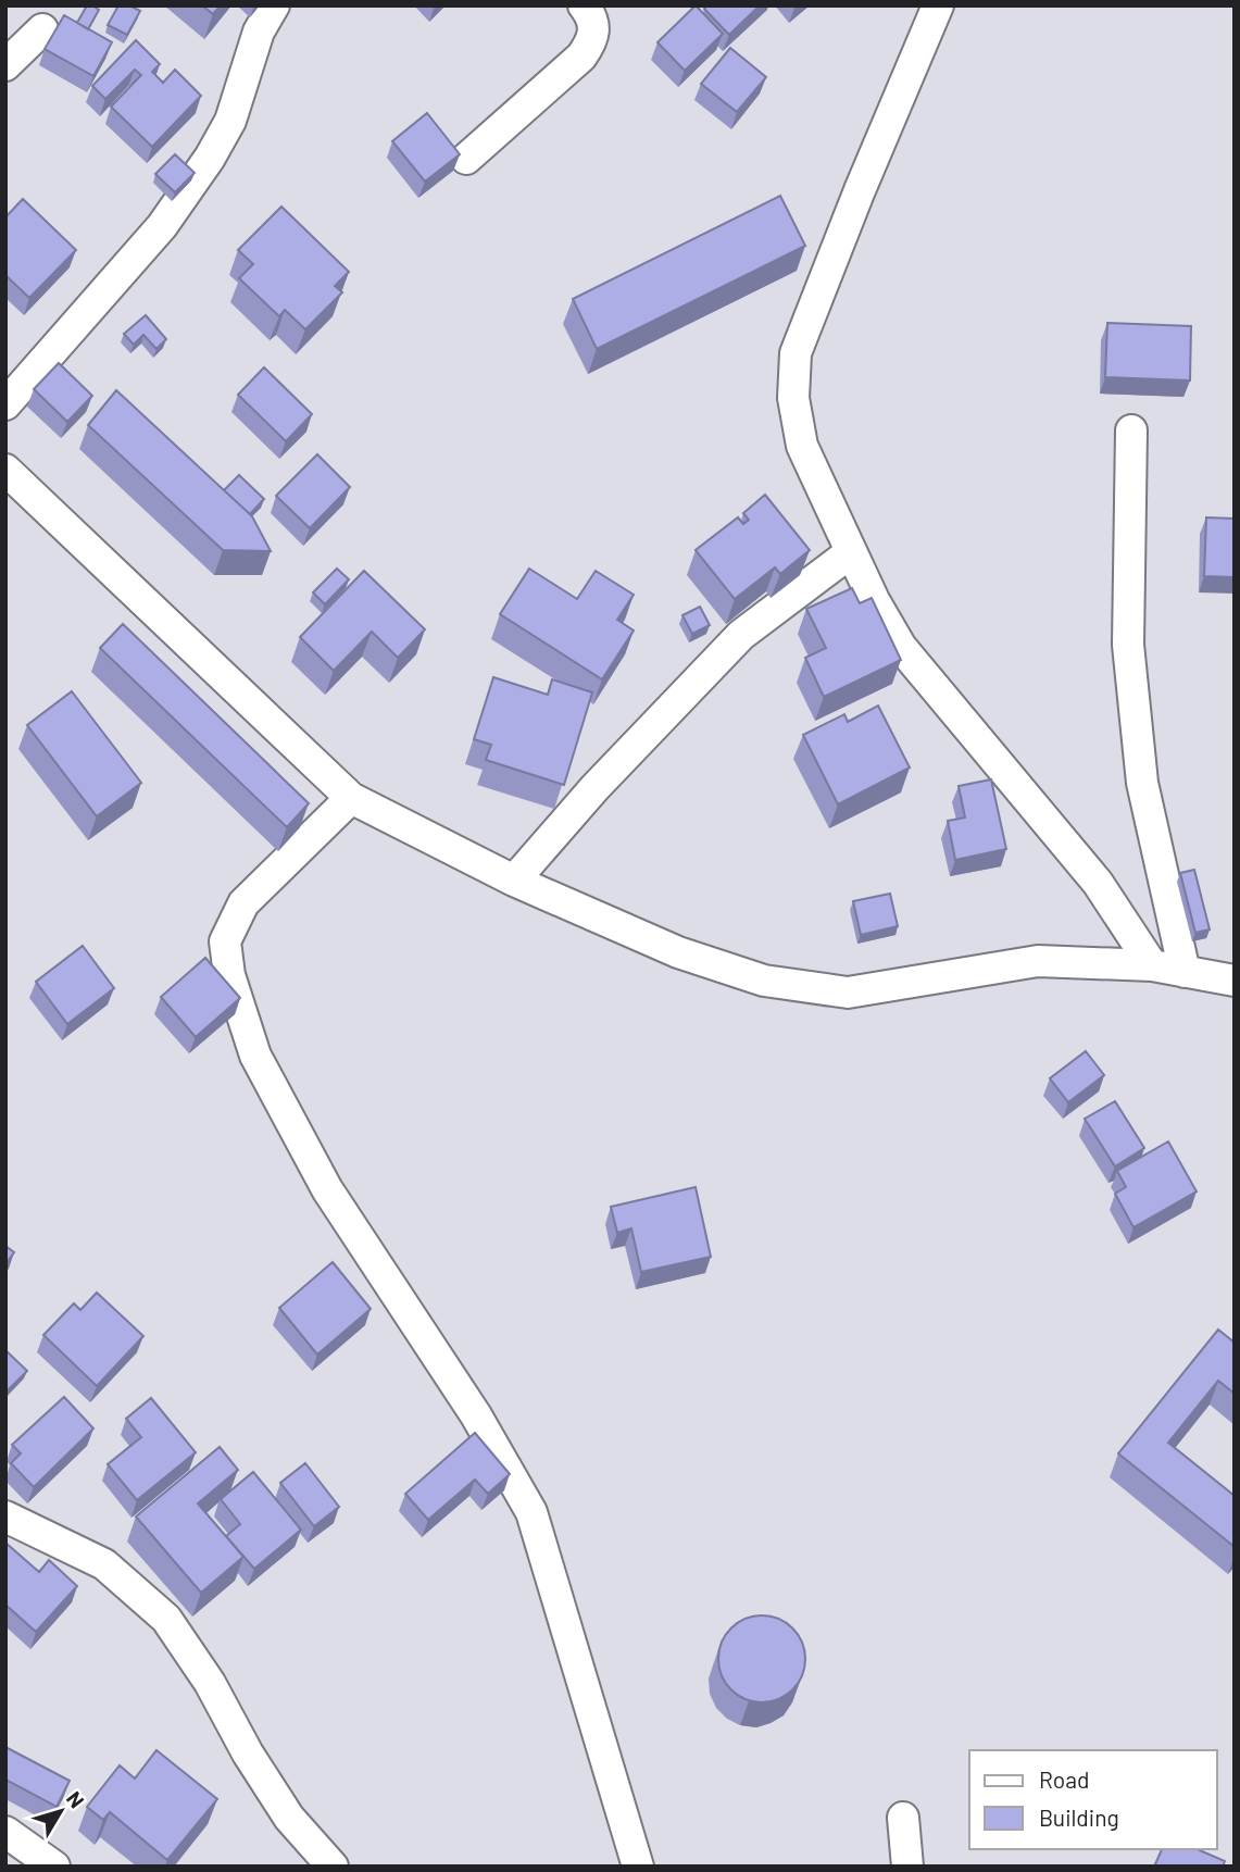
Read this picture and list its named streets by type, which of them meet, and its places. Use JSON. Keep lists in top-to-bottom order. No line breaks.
{"legend":["Road","Building"],"north":"top right"}
